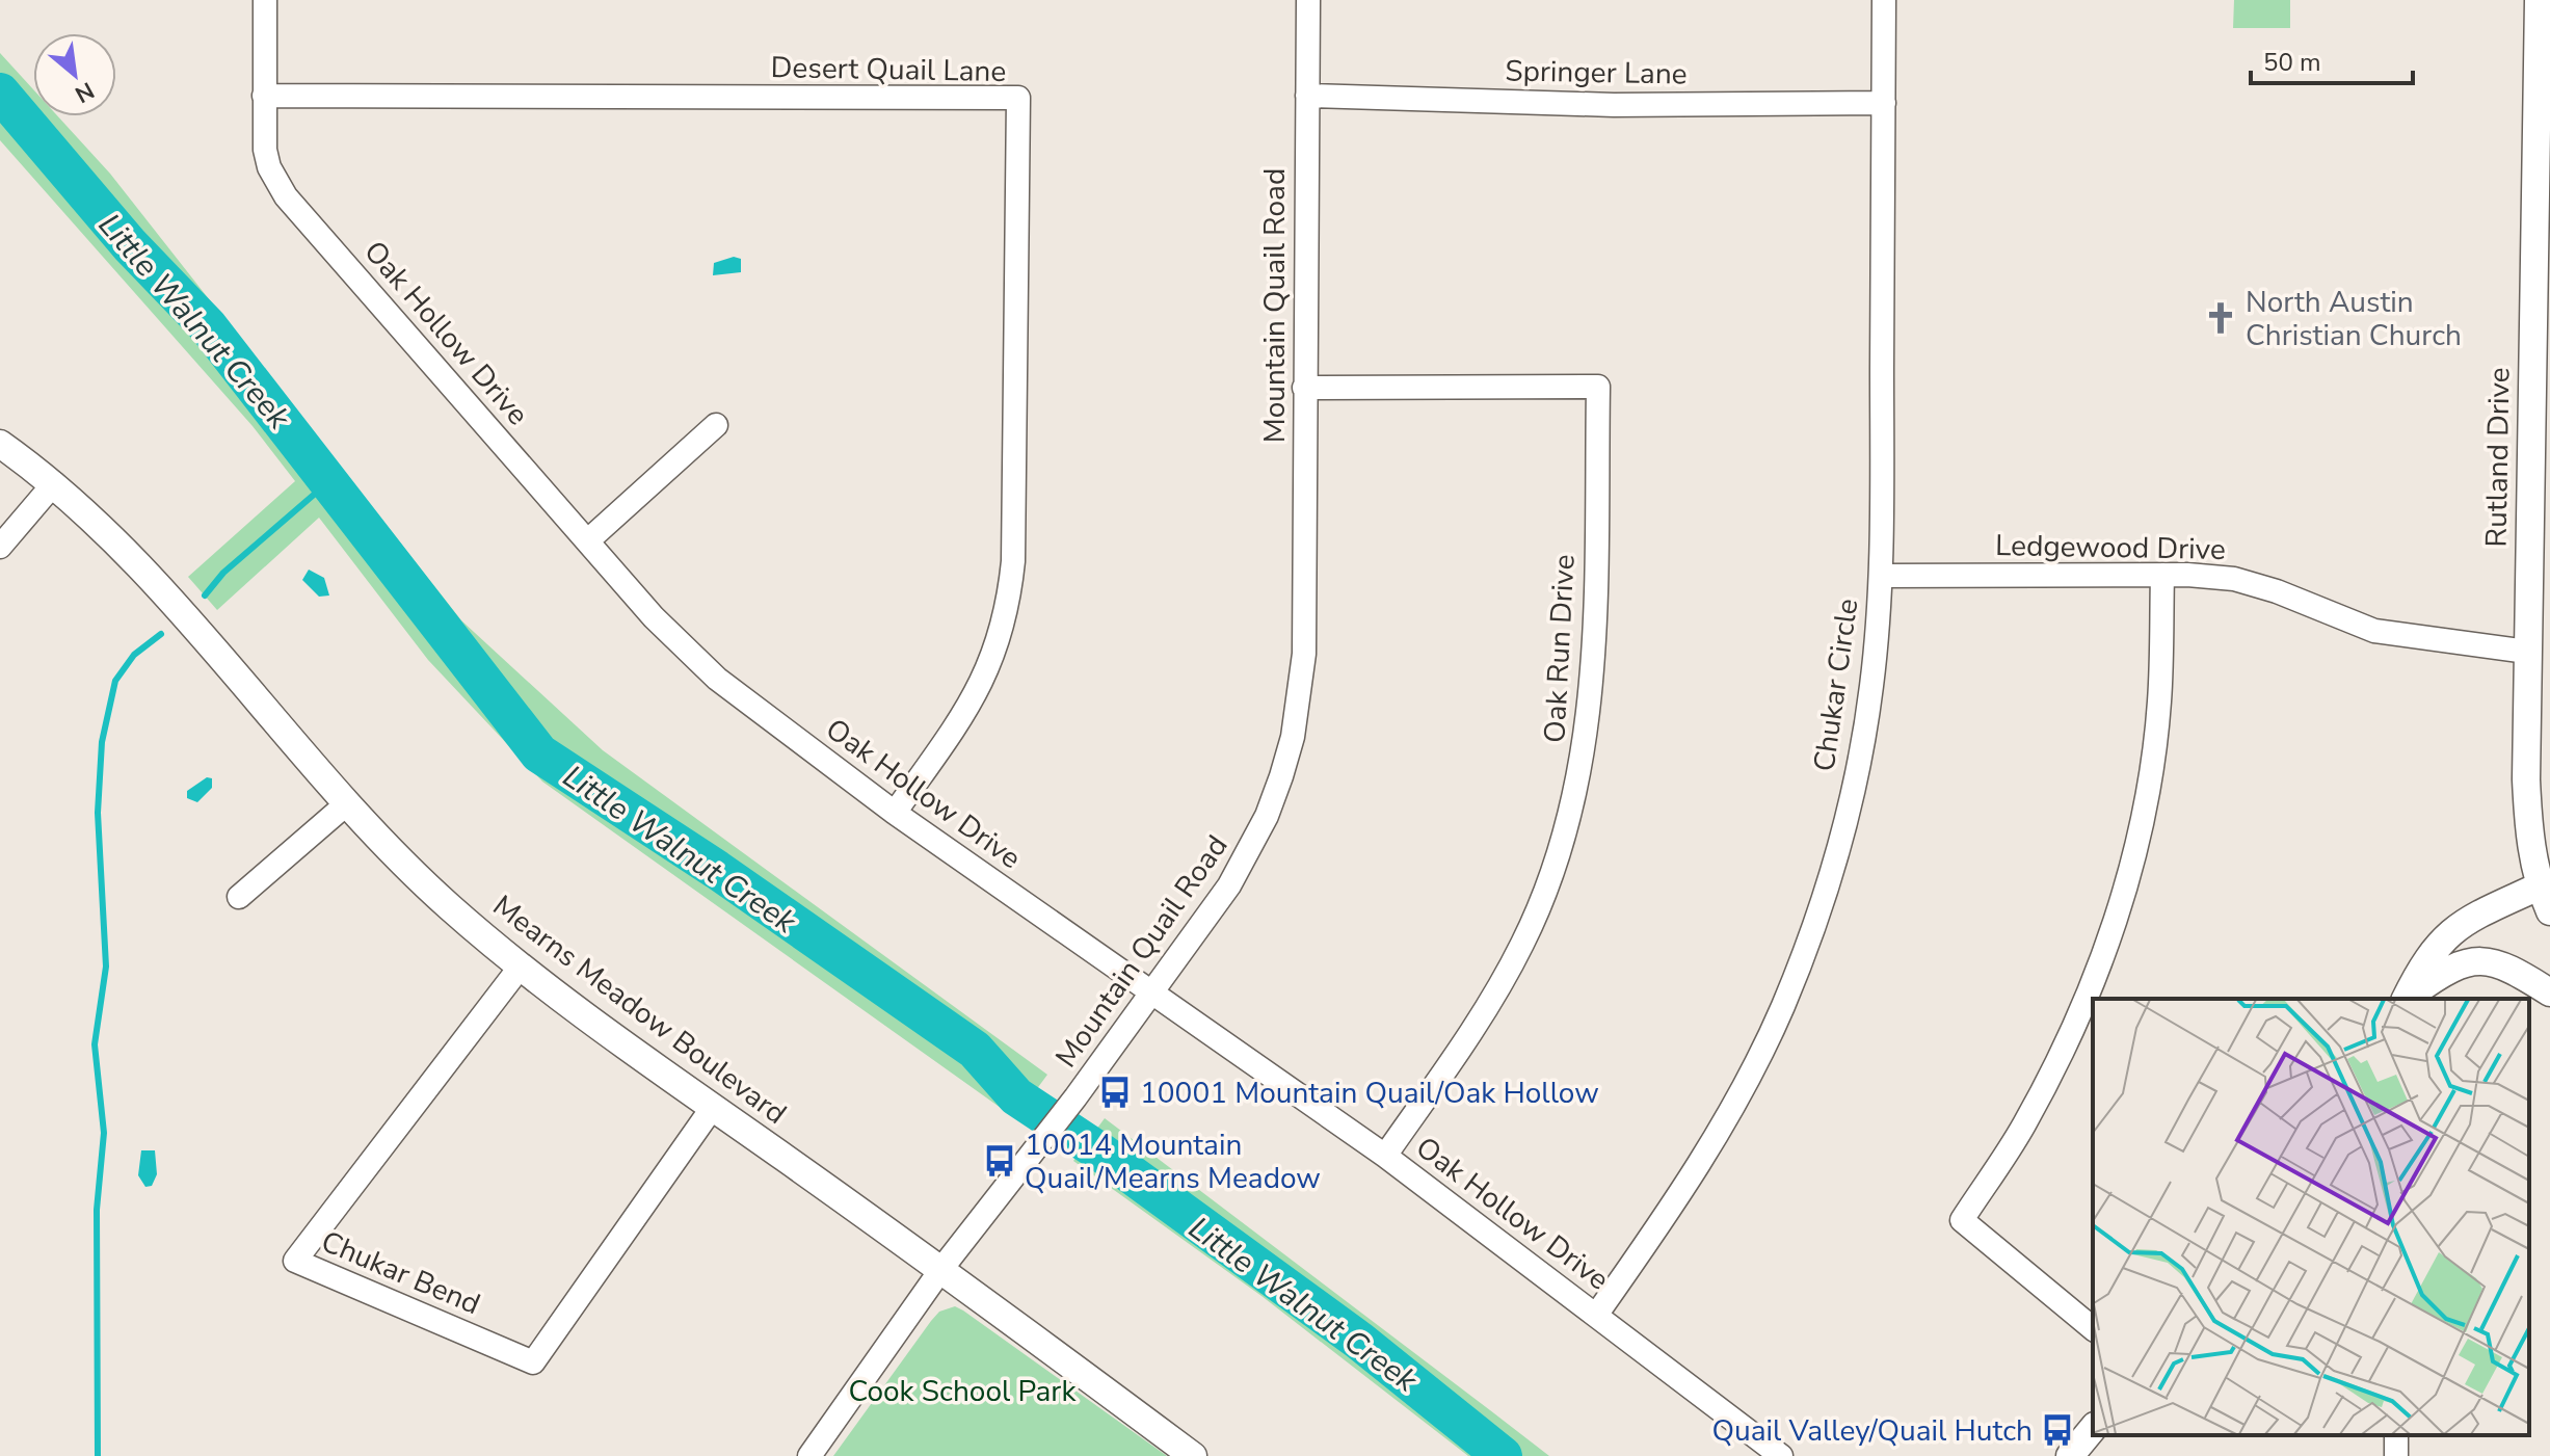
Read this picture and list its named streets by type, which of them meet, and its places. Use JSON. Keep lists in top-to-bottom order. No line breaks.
{"streets":{"street":["Desert Quail Lane","Springer Lane","Mountain Quail Road","Oak Hollow Drive","Rutland Drive","Ledgewood Drive","Oak Run Drive","Chukar Circle","Mearns Meadow Boulevard","Chukar Bend"]},"crossings":[["Desert Quail Lane","Oak Hollow Drive"],["Springer Lane","Mountain Quail Road"],["Springer Lane","Chukar Circle"],["Mountain Quail Road","Oak Hollow Drive"],["Mountain Quail Road","Oak Run Drive"],["Mountain Quail Road","Mearns Meadow Boulevard"],["Oak Hollow Drive","Oak Run Drive"],["Oak Hollow Drive","Chukar Circle"],["Rutland Drive","Ledgewood Drive"],["Ledgewood Drive","Chukar Circle"],["Mearns Meadow Boulevard","Chukar Bend"]],"water":["Little Walnut Creek"],"parks":["Cook School Park"],"places":{"church":["North Austin Christian Church"],"bus stop":["10001 Mountain Quail/Oak Hollow","10014 Mountain Quail/Mearns Meadow","Quail Valley/Quail Hutch"]},"scale_bar":"50 m","north":"bottom right"}
